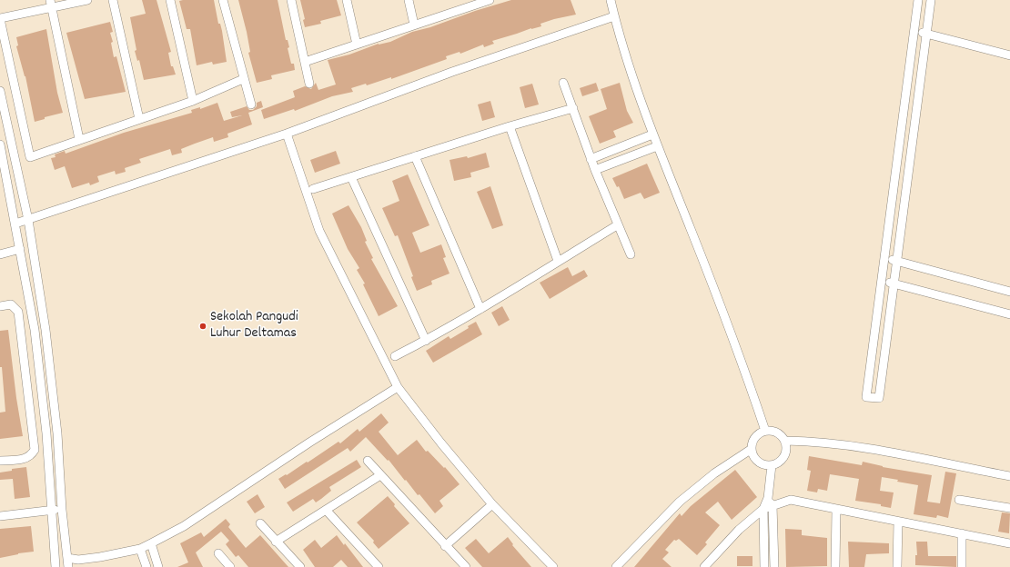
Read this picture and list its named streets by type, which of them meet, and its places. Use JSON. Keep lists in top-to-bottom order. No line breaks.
{"places":["Sekolah Pangudi Luhur Deltamas"]}
